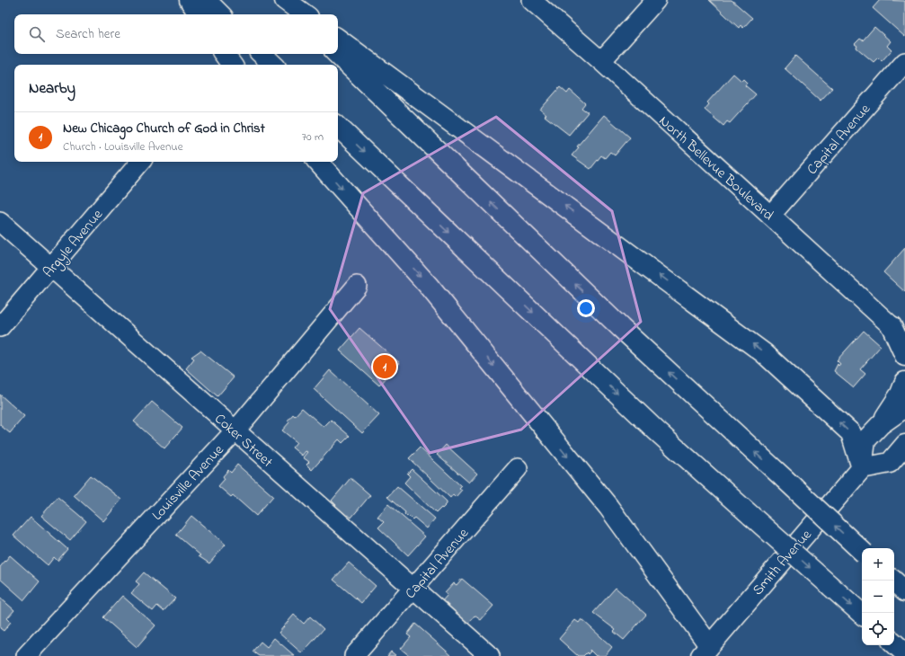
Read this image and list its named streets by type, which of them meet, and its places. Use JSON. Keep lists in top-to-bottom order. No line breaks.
{"streets":{"main road":["Smith Avenue"],"street":["Capital Avenue","North Bellevue Boulevard","Argyle Avenue","Coker Street","Louisville Avenue"]},"crossings":[["Capital Avenue","North Bellevue Boulevard"],["Capital Avenue","Coker Street"],["Argyle Avenue","Coker Street"],["Coker Street","Louisville Avenue"]],"page":{"search":"Search here","heading":"Nearby","list":[{"mark":"1","name":"New Chicago Church of God in Christ","note":"Church · Louisville Avenue","value":"70 m"}],"pins":"1","map_buttons":["+","−"]}}
